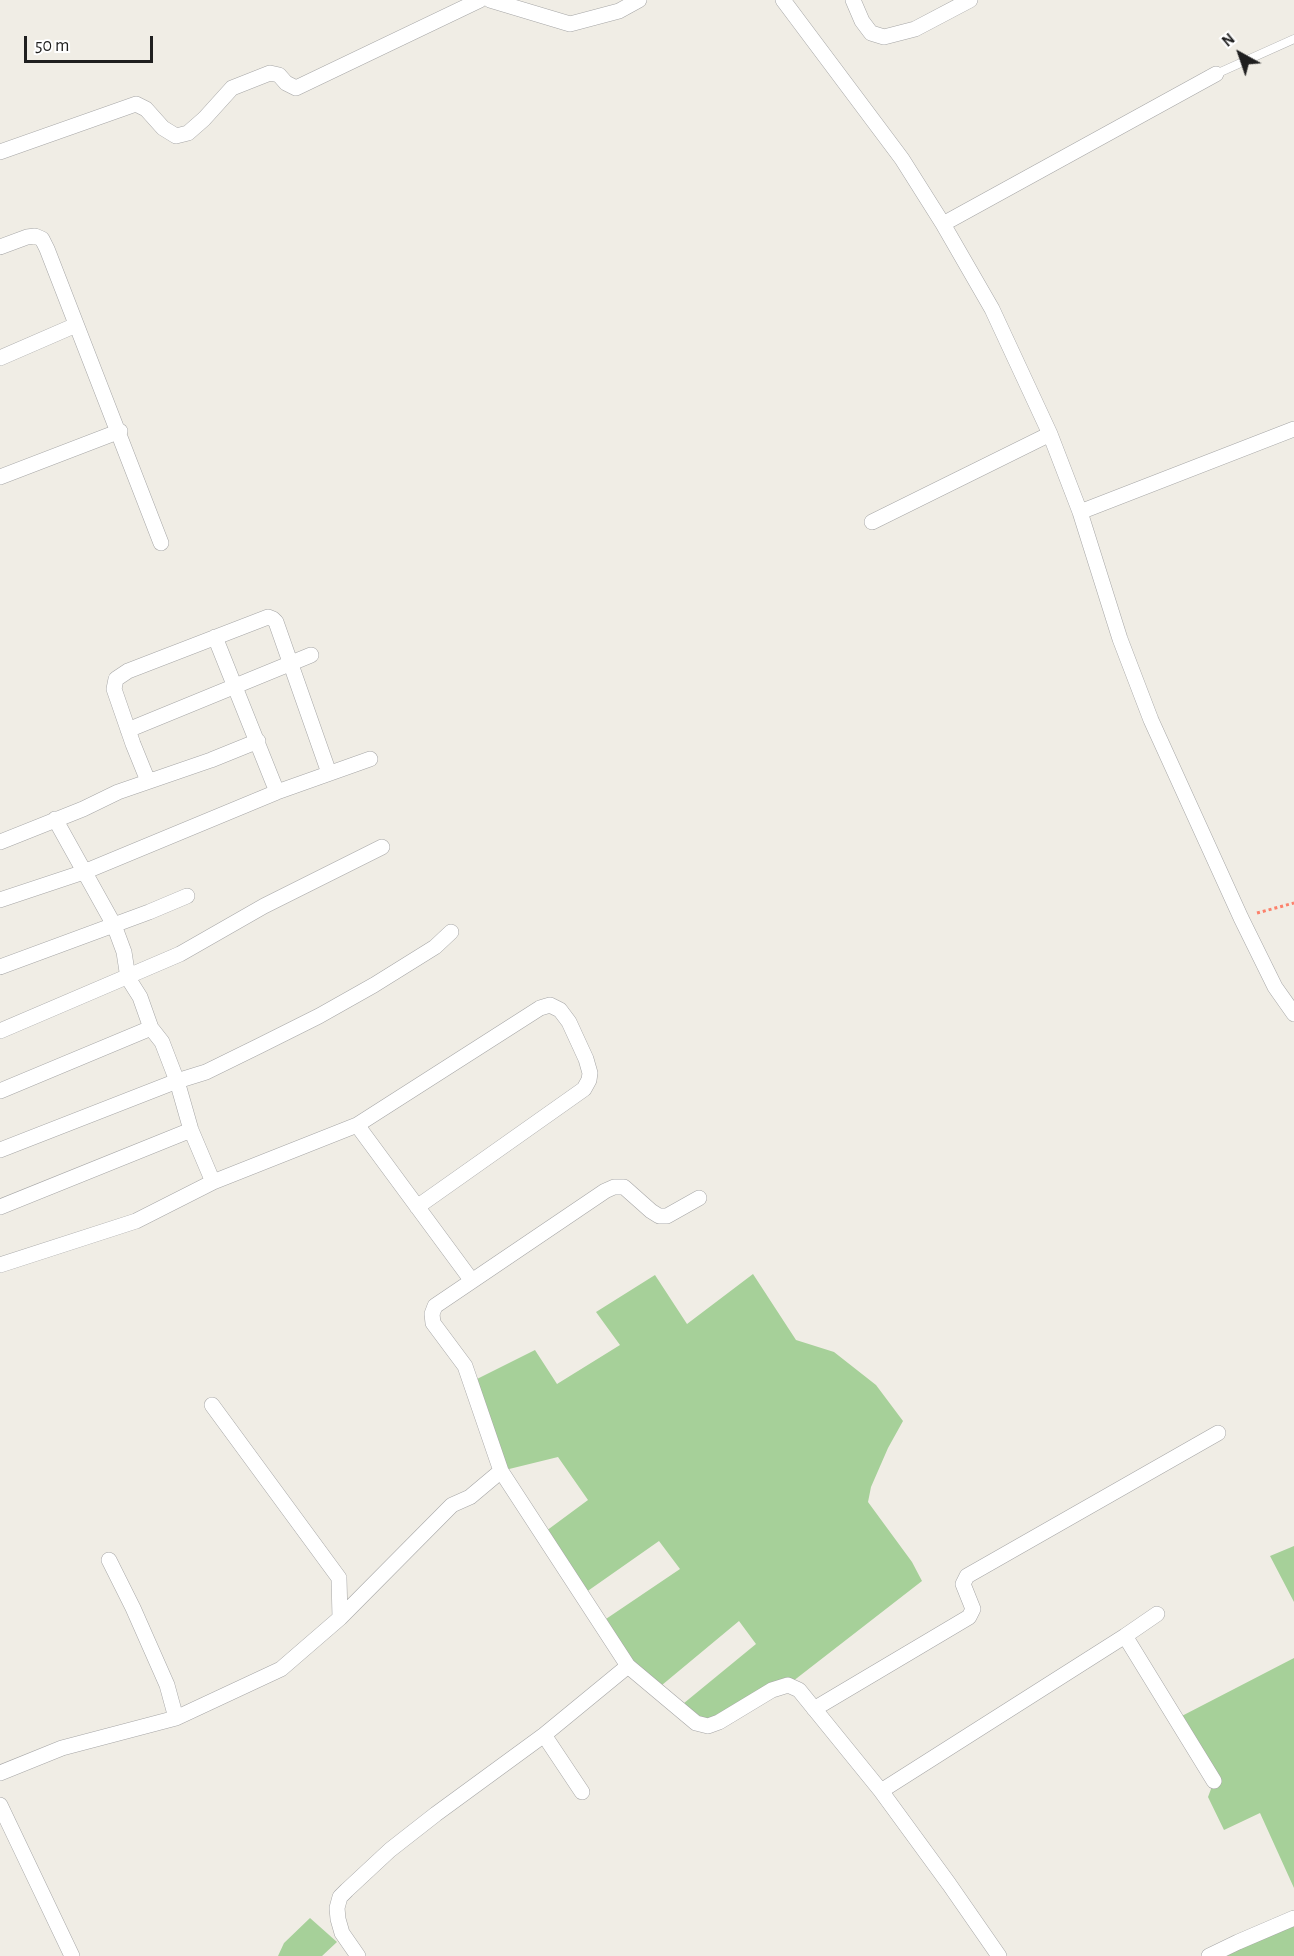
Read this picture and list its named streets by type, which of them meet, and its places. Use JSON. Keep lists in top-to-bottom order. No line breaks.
{"scale_bar":"50 m","north":"top left"}
